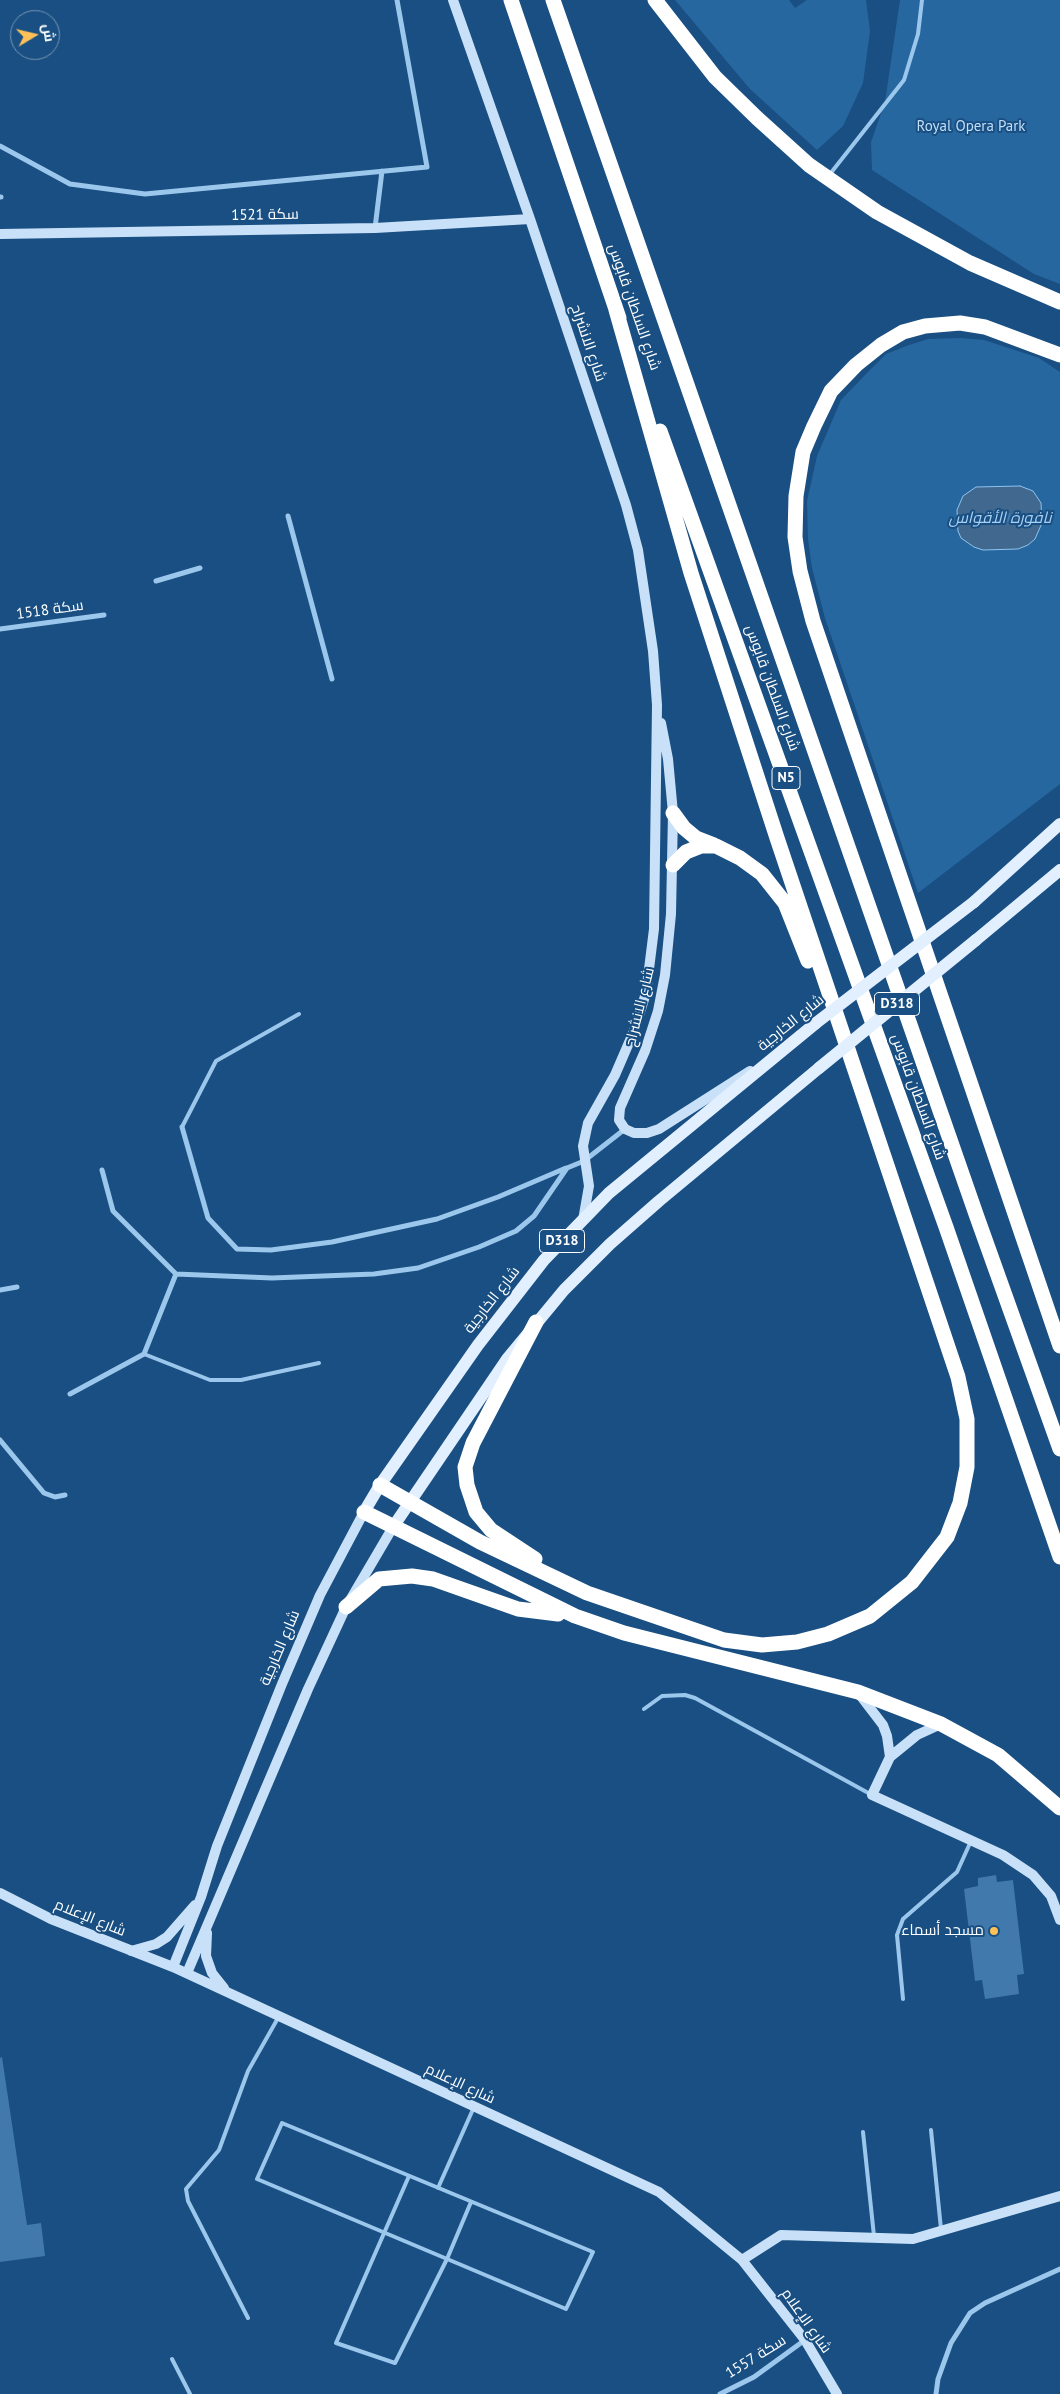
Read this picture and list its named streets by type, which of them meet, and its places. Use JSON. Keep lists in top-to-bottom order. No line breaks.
{"streets":{"highway":["شارع السلطان قابوس","N5"],"main road":["D318","شارع الخارجية"],"street":["سكة 1521","شارع الانشراح","سكة 1518","شارع الإعلام","سكة 1557"]},"crossings":[["سكة 1521","شارع الانشراح"],["شارع الانشراح","شارع الخارجية"],["D318","شارع الإعلام"],["شارع الخارجية","شارع الإعلام"],["شارع الإعلام","سكة 1557"]],"water":["نافورة الأقواس"],"parks":["Royal Opera Park"],"places":["مسجد أسماء"],"north":"right"}
